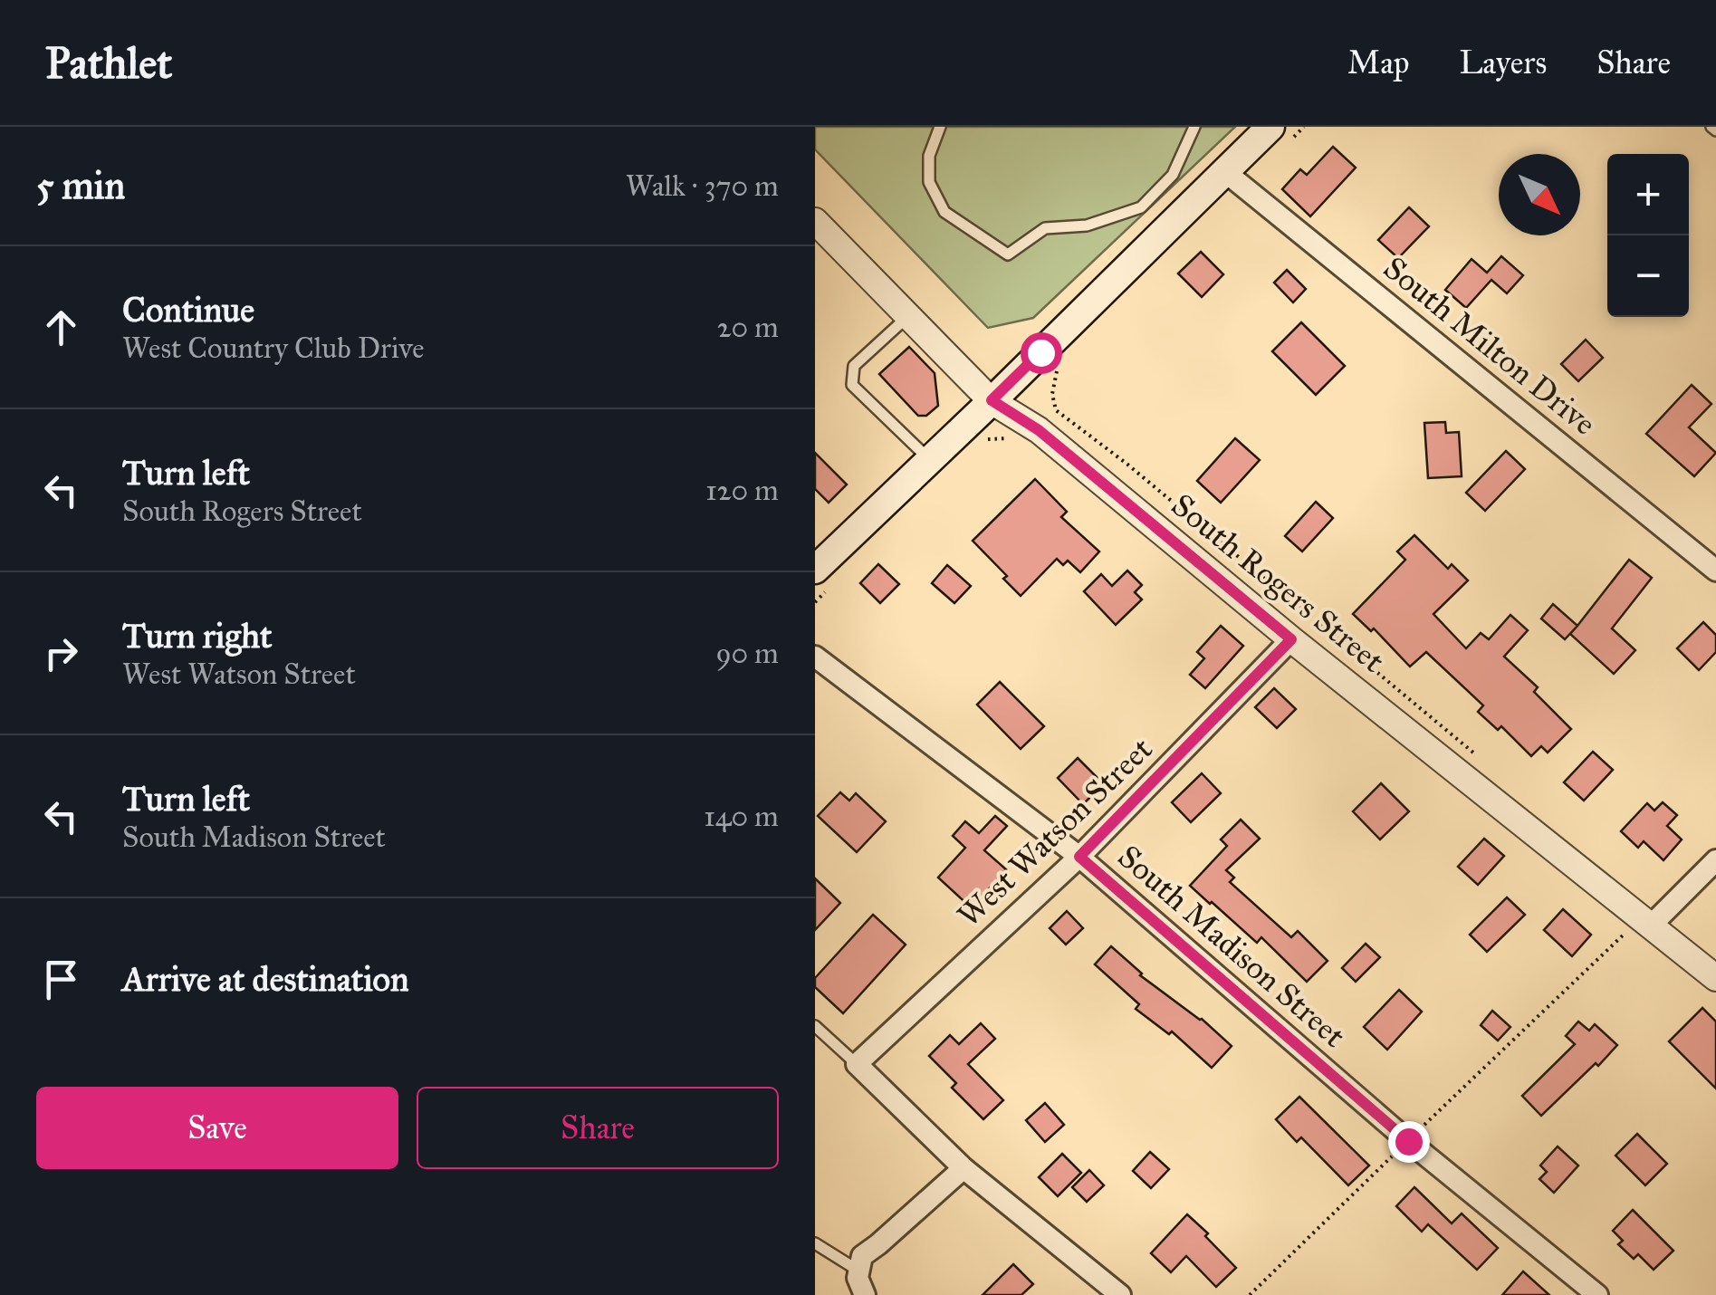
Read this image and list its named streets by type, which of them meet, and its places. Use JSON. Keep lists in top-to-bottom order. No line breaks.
{"streets":{"street":["South Milton Drive","South Rogers Street","West Watson Street","South Madison Street"]},"crossings":[["South Rogers Street","West Watson Street"],["West Watson Street","South Madison Street"]],"north":"bottom right","page":{"header":"Pathlet","nav":["Map","Layers","Share"],"heading":["5 min","Walk · 370 m"],"map_buttons":["+","−"],"list":[["Continue","West Country Club Drive","20 m"],["Turn left","South Rogers Street","120 m"],["Turn right","West Watson Street","90 m"],["Turn left","South Madison Street","140 m"],"Arrive at destination"],"buttons":["Save","Share"]}}
